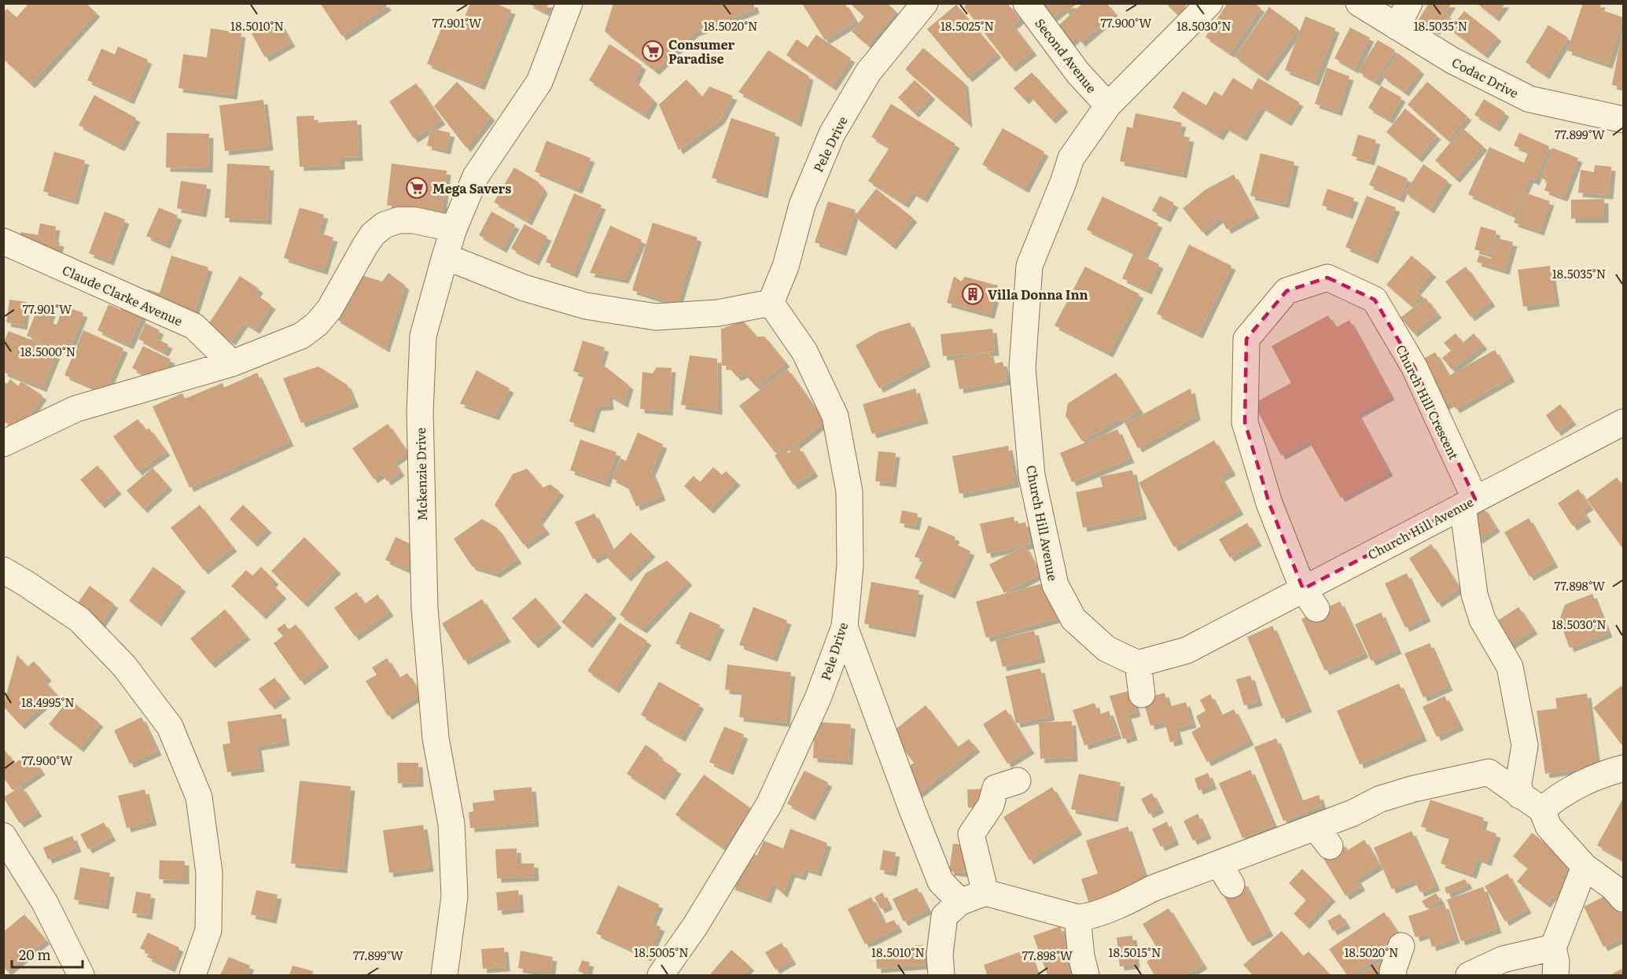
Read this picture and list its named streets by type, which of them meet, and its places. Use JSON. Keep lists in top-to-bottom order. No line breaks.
{"streets":{"street":["Second Avenue","Codac Drive","Pele Drive","Claude Clarke Avenue","Church Hill Crescent","Mckenzie Drive","Church Hill Avenue"]},"crossings":[["Second Avenue","Church Hill Avenue"],["Church Hill Crescent","Church Hill Avenue"]],"places":{"supermarket":["Consumer Paradise","Mega Savers"],"building":["Villa Donna Inn"]},"scale_bar":"20 m","coordinates":["77.901°W","77.900°W","18.5010°N","18.5020°N","18.5025°N","18.5030°N","18.5035°N","77.899°W","18.5000°N","77.898°W","18.4995°N","18.5005°N","18.5015°N"]}
